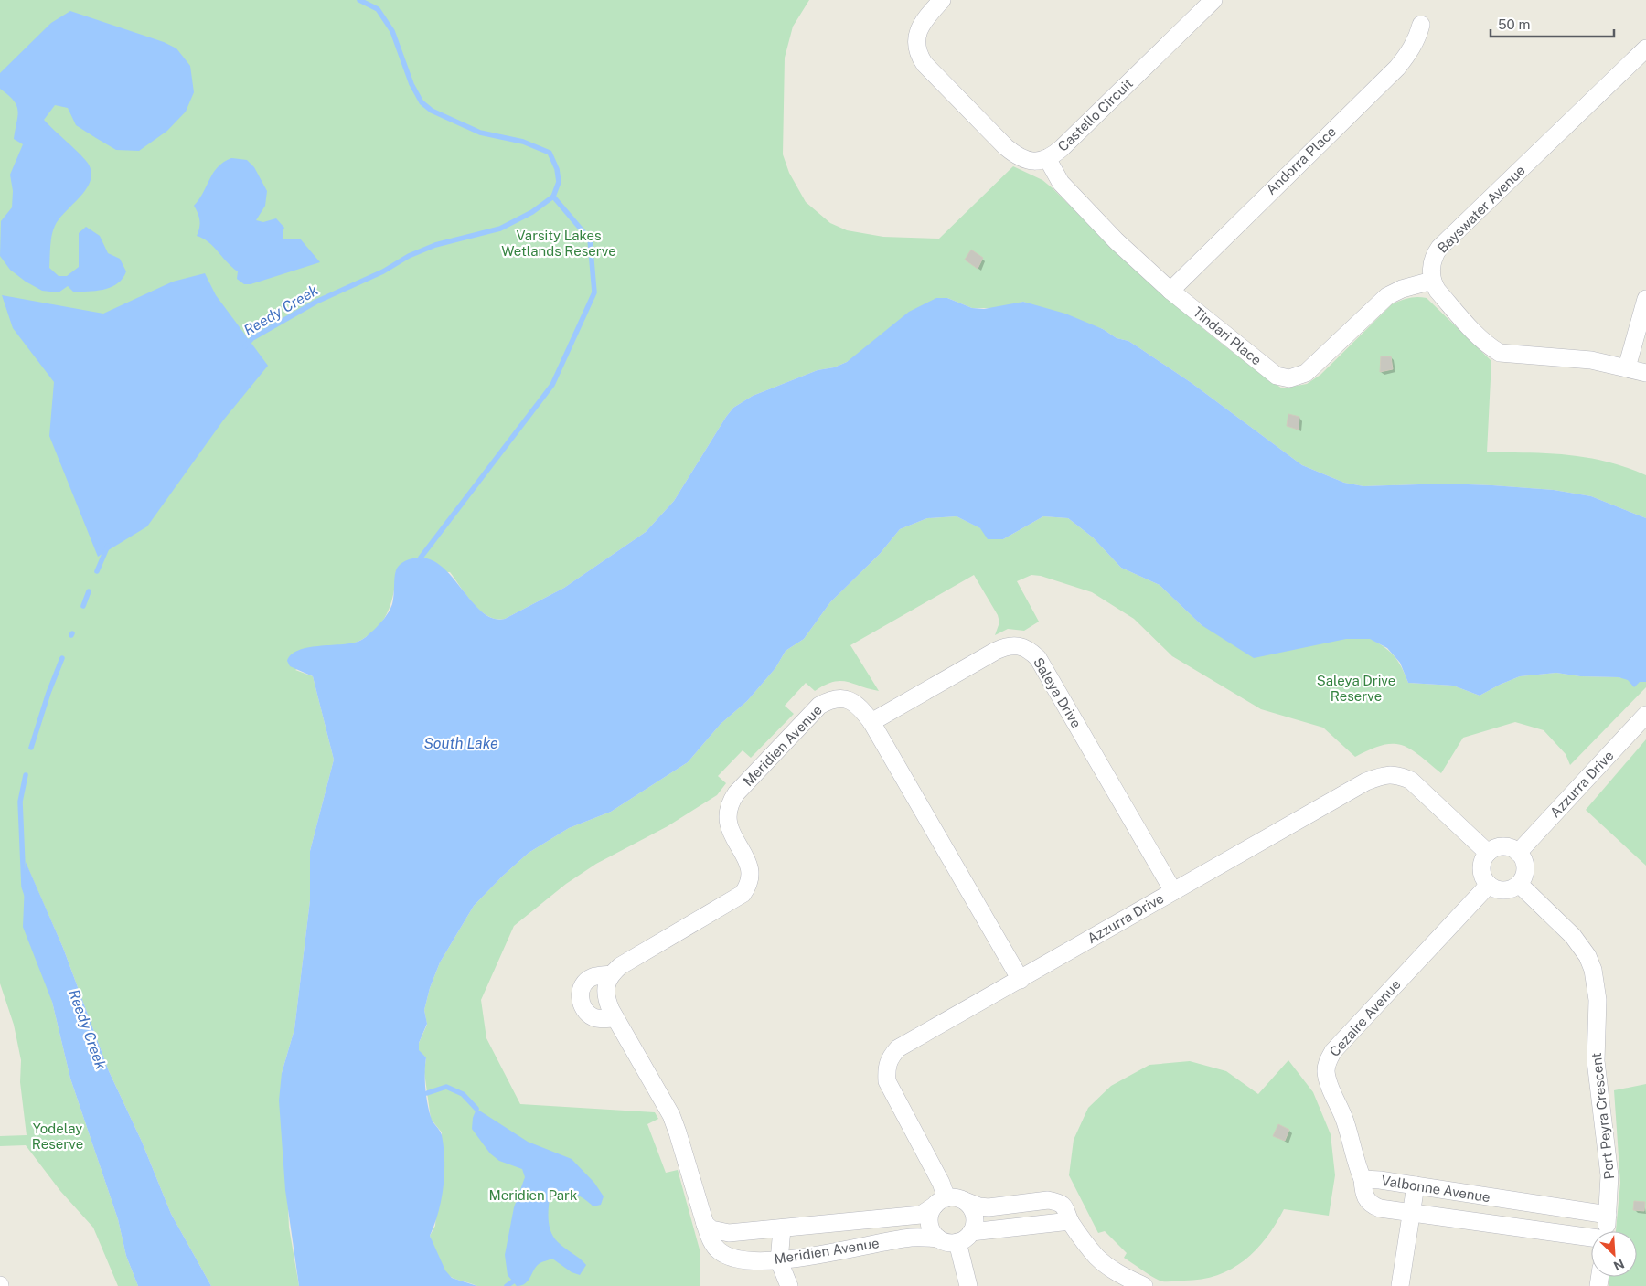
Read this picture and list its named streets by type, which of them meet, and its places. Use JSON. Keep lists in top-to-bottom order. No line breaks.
{"streets":{"street":["Castello Circuit","Andorra Place","Bayswater Avenue","Tindari Place","Saleya Drive","Meridien Avenue","Azzurra Drive","Cezaire Avenue","Port Peyra Crescent","Valbonne Avenue"]},"crossings":[["Castello Circuit","Tindari Place"],["Andorra Place","Tindari Place"],["Bayswater Avenue","Tindari Place"],["Saleya Drive","Meridien Avenue"],["Saleya Drive","Azzurra Drive"],["Meridien Avenue","Azzurra Drive"],["Azzurra Drive","Cezaire Avenue"],["Azzurra Drive","Port Peyra Crescent"],["Cezaire Avenue","Port Peyra Crescent"],["Cezaire Avenue","Valbonne Avenue"],["Port Peyra Crescent","Valbonne Avenue"]],"water":["Reedy Creek","South Lake"],"parks":["Varsity Lakes Wetlands Reserve","Saleya Drive Reserve","Yodelay Reserve","Meridien Park"],"scale_bar":"50 m","north":"bottom right"}
